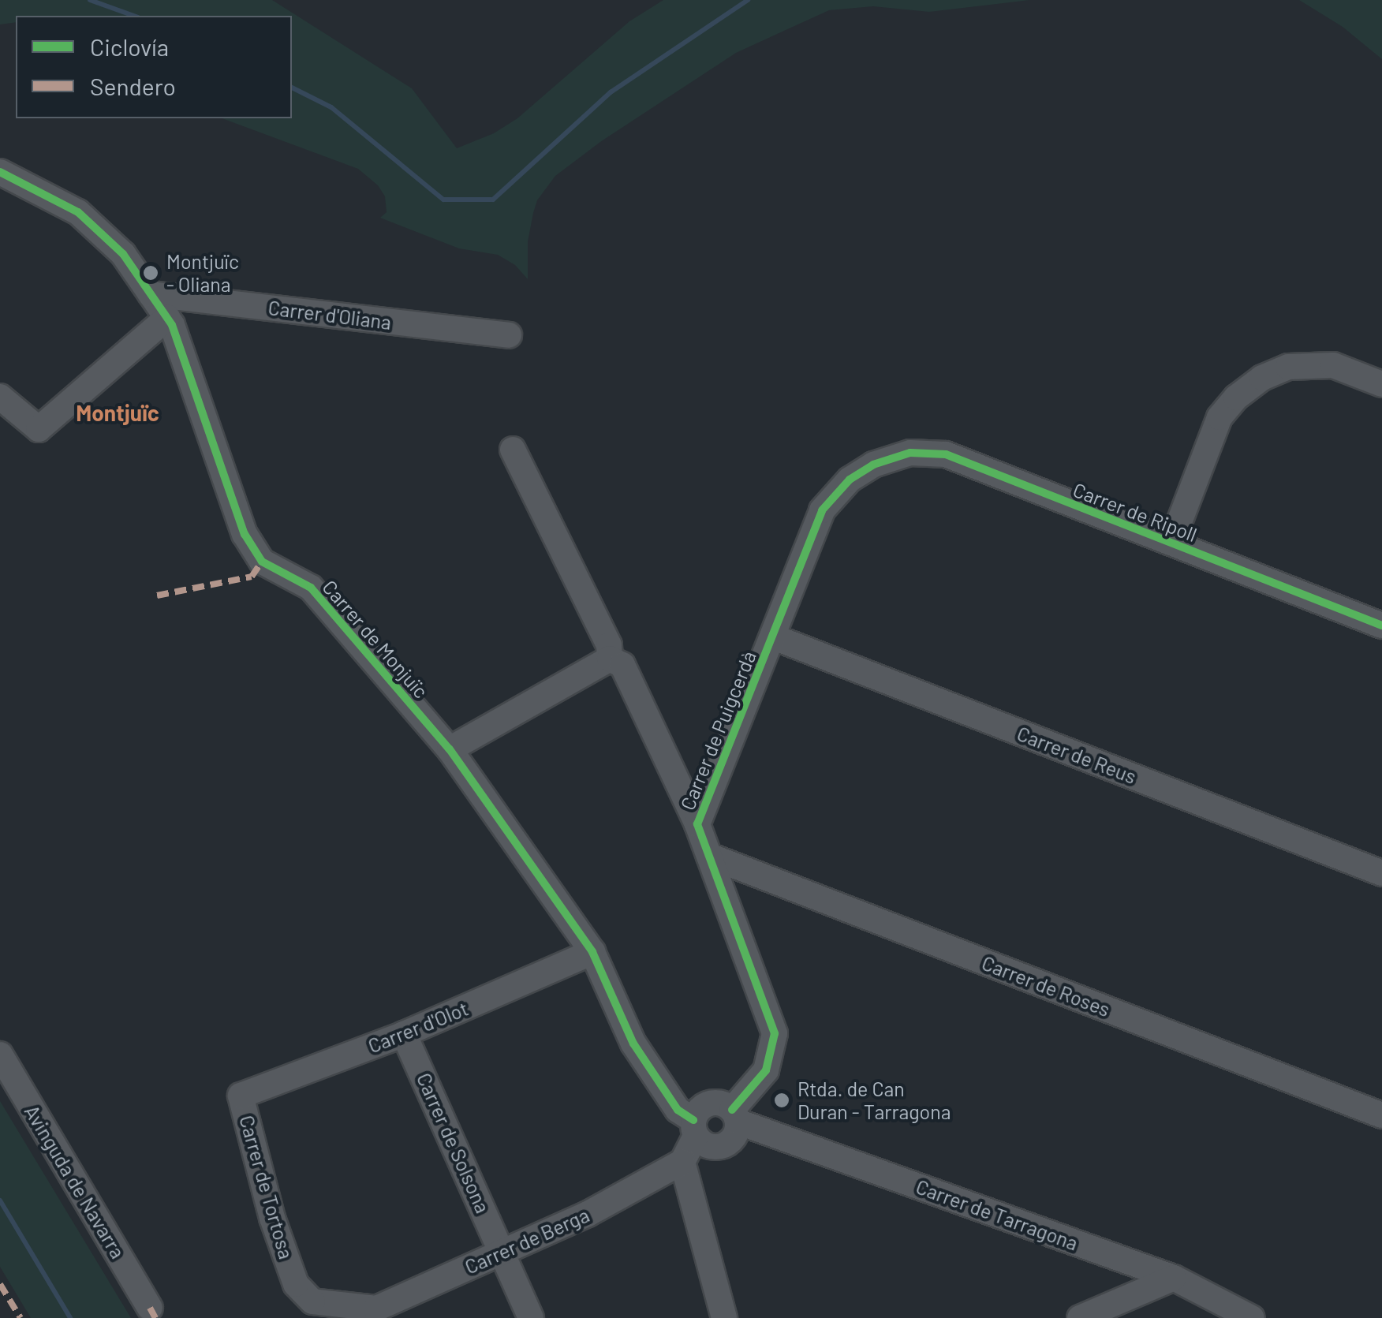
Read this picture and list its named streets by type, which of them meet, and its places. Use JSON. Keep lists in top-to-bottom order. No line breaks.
{"streets":{"street":["Carrer d'Oliana","Carrer de Ripoll","Carrer de Monjuïc","Carrer de Puigcerdà","Carrer de Reus","Carrer de Roses","Carrer d'Olot","Carrer de Solsona","Avinguda de Navarra","Carrer de Tortosa","Carrer de Tarragona","Carrer de Berga"]},"crossings":[["Carrer d'Oliana","Carrer de Monjuïc"],["Carrer de Ripoll","Carrer de Puigcerdà"],["Carrer de Monjuïc","Carrer de Puigcerdà"],["Carrer de Monjuïc","Carrer d'Olot"],["Carrer de Monjuïc","Carrer de Tarragona"],["Carrer de Puigcerdà","Carrer de Reus"],["Carrer de Puigcerdà","Carrer de Roses"],["Carrer de Puigcerdà","Carrer de Tarragona"],["Carrer d'Olot","Carrer de Solsona"],["Carrer d'Olot","Carrer de Tortosa"],["Carrer de Solsona","Carrer de Berga"],["Carrer de Tortosa","Carrer de Berga"]],"districts":["Montjuïc"],"places":["Montjuïc - Oliana","Rtda. de Can Duran - Tarragona"],"legend":["Ciclovía","Sendero"]}
